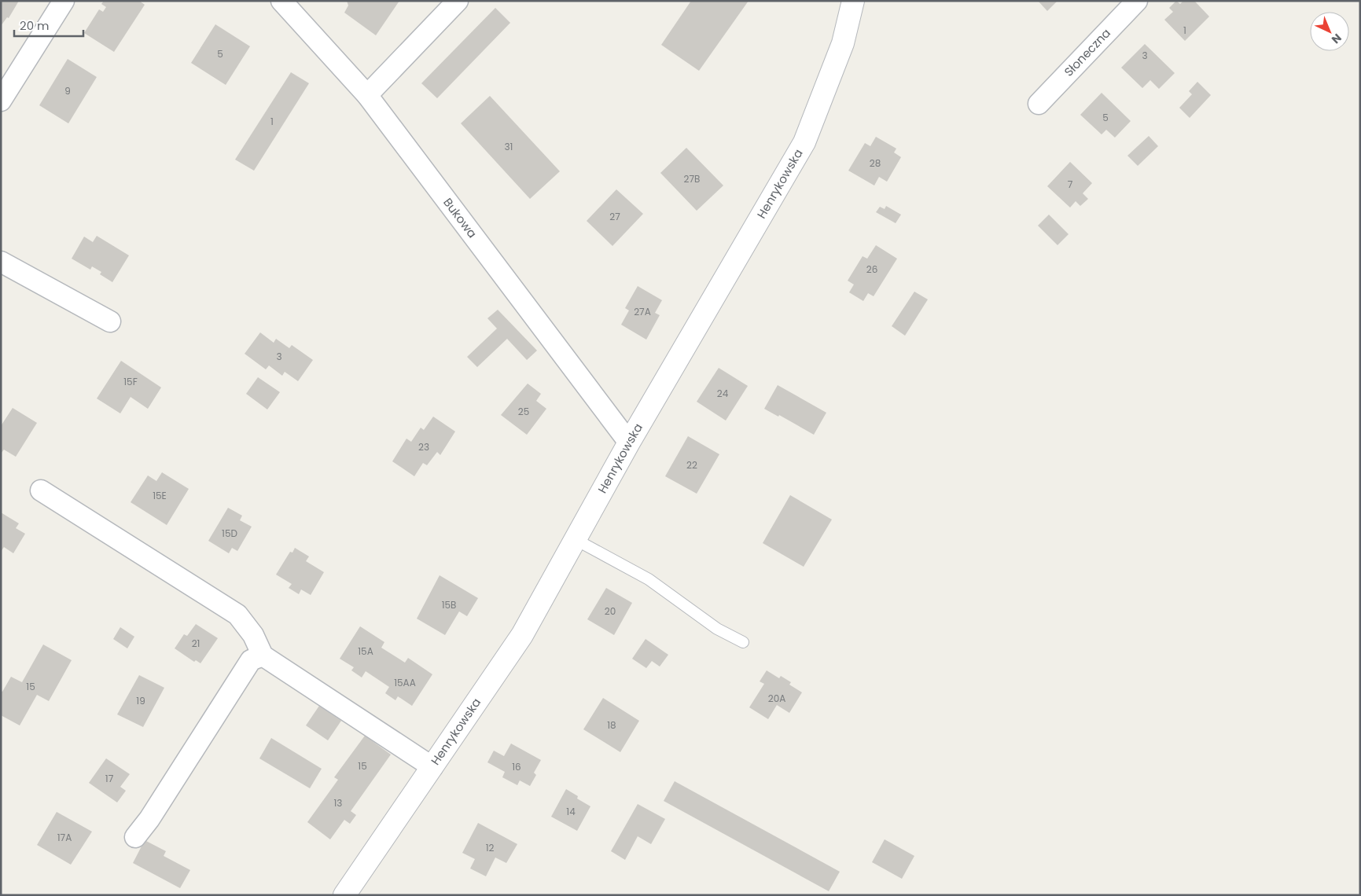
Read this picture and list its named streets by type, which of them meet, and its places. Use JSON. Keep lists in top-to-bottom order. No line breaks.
{"streets":{"street":["Słoneczna","Henrykowska","Bukowa"]},"crossings":[["Henrykowska","Bukowa"]],"house_numbers":["1","5","3","9","5","1","31","28","27B","7","27","26","27A","3","15F","24","25","23","22","15E","15D","15B","20","21","15A","15AA","15","20A","19","18","15","16","17","13","14","17A","12"],"scale_bar":"20 m","north":"bottom right"}
